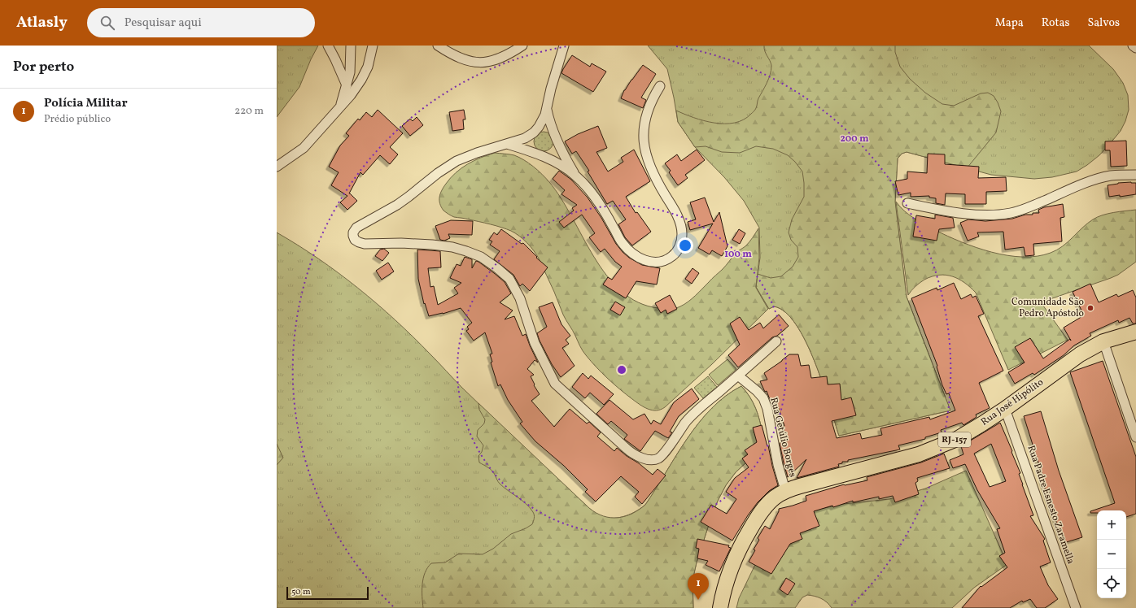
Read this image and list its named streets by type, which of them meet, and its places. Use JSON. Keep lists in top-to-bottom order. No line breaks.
{"streets":{"main road":["Rua José Hipólito","RJ-157"],"street":["Rua Getúlio Borges","Rua Padre Esnesto Zaramella"]},"crossings":[["Rua José Hipólito","Rua Getúlio Borges"],["Rua José Hipólito","Rua Padre Esnesto Zaramella"]],"places":["Comunidade São Pedro Apóstolo"],"scale_bar":"50 m","page":{"header":"Atlasly","search":"Pesquisar aqui","nav":["Mapa","Rotas","Salvos"],"heading":"Por perto","list":[{"mark":"1","name":"Polícia Militar","note":"Prédio público","value":"220 m"}],"map_buttons":["+","−"],"pins":"1","scale":"50 m"},"rings":["200 m","100 m"]}
